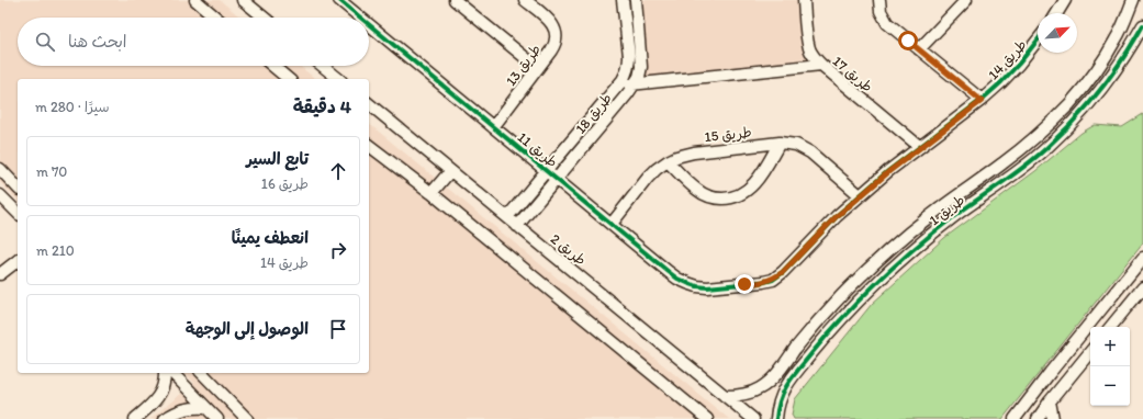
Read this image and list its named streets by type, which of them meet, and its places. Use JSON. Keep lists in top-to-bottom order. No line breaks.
{"streets":{"street":["طريق 14","طريق 13","طريق 17","طريق 18","طريق 15","طريق 11","طريق 1","طريق 2"]},"crossings":[["طريق 14","طريق 17"],["طريق 14","طريق 15"],["طريق 14","طريق 11"],["طريق 13","طريق 11"],["طريق 18","طريق 11"],["طريق 18","طريق 2"],["طريق 15","طريق 11"],["طريق 1","طريق 2"]],"north":"top right","page":{"search":"ابحث هنا","heading":["4 دقيقة","سيرًا · 280 m"],"list":[["تابع السير","طريق 16","70 m"],["انعطف يمينًا","طريق 14","210 m"],"الوصول إلى الوجهة"],"map_buttons":["+","−"]}}
